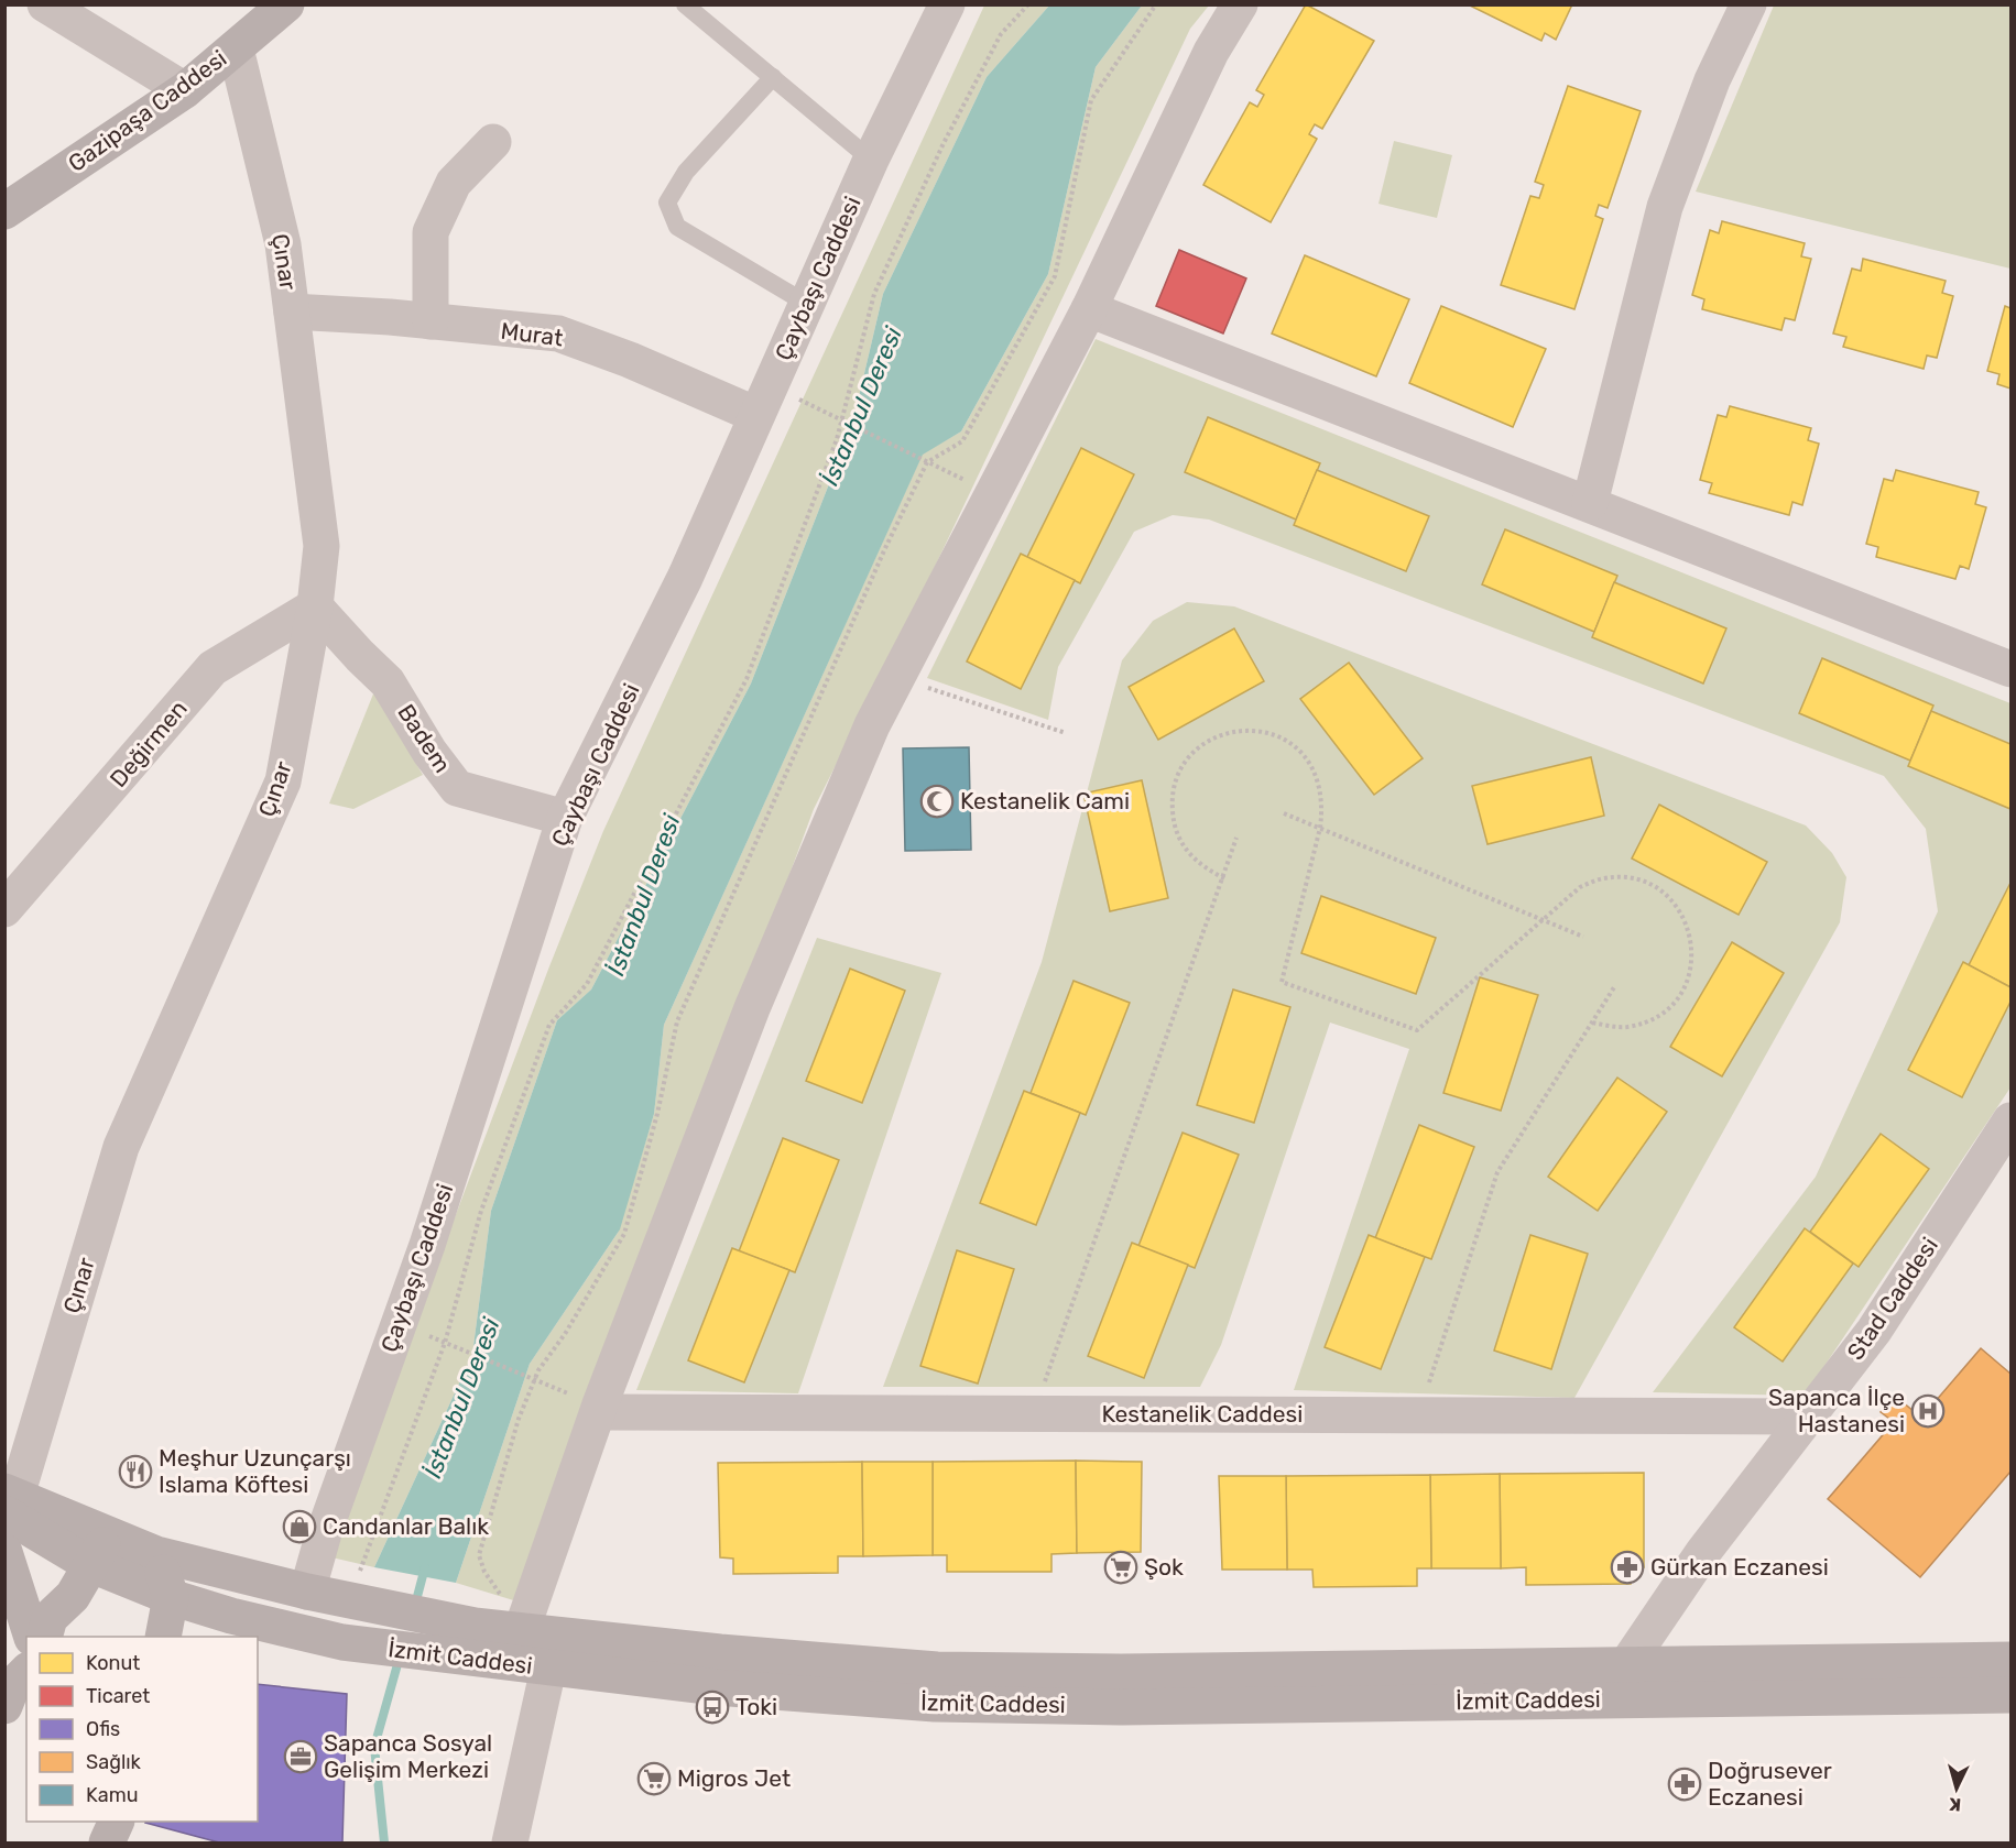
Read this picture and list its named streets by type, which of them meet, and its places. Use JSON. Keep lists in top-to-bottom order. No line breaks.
{"streets":{"main road":["Gazipaşa Caddesi","İzmit Caddesi"],"street":["Çınar","Çaybaşı Caddesi","Murat","Badem","Değirmen","Stad Caddesi","Kestanelik Caddesi"]},"crossings":[["Gazipaşa Caddesi","Çınar"],["Çınar","Murat"],["Çınar","Badem"],["Çınar","Değirmen"],["Çınar","İzmit Caddesi"],["Çaybaşı Caddesi","Murat"],["Çaybaşı Caddesi","Badem"],["Çaybaşı Caddesi","İzmit Caddesi"],["Badem","Değirmen"],["Stad Caddesi","Kestanelik Caddesi"],["Stad Caddesi","İzmit Caddesi"]],"water":["İstanbul Deresi"],"places":{"mosque":["Kestanelik Cami"],"hospital":["Sapanca İlçe Hastanesi"],"restaurant":["Meşhur Uzunçarşı Islama Köftesi"],"shop":["Candanlar Balık"],"supermarket":["Şok","Migros Jet"],"pharmacy":["Gürkan Eczanesi","Doğrusever Eczanesi"],"bus stop":["Toki"],"office":["Sapanca Sosyal Gelişim Merkezi"]},"legend":["Konut","Ticaret","Ofis","Sağlık","Kamu"],"north":"bottom"}
